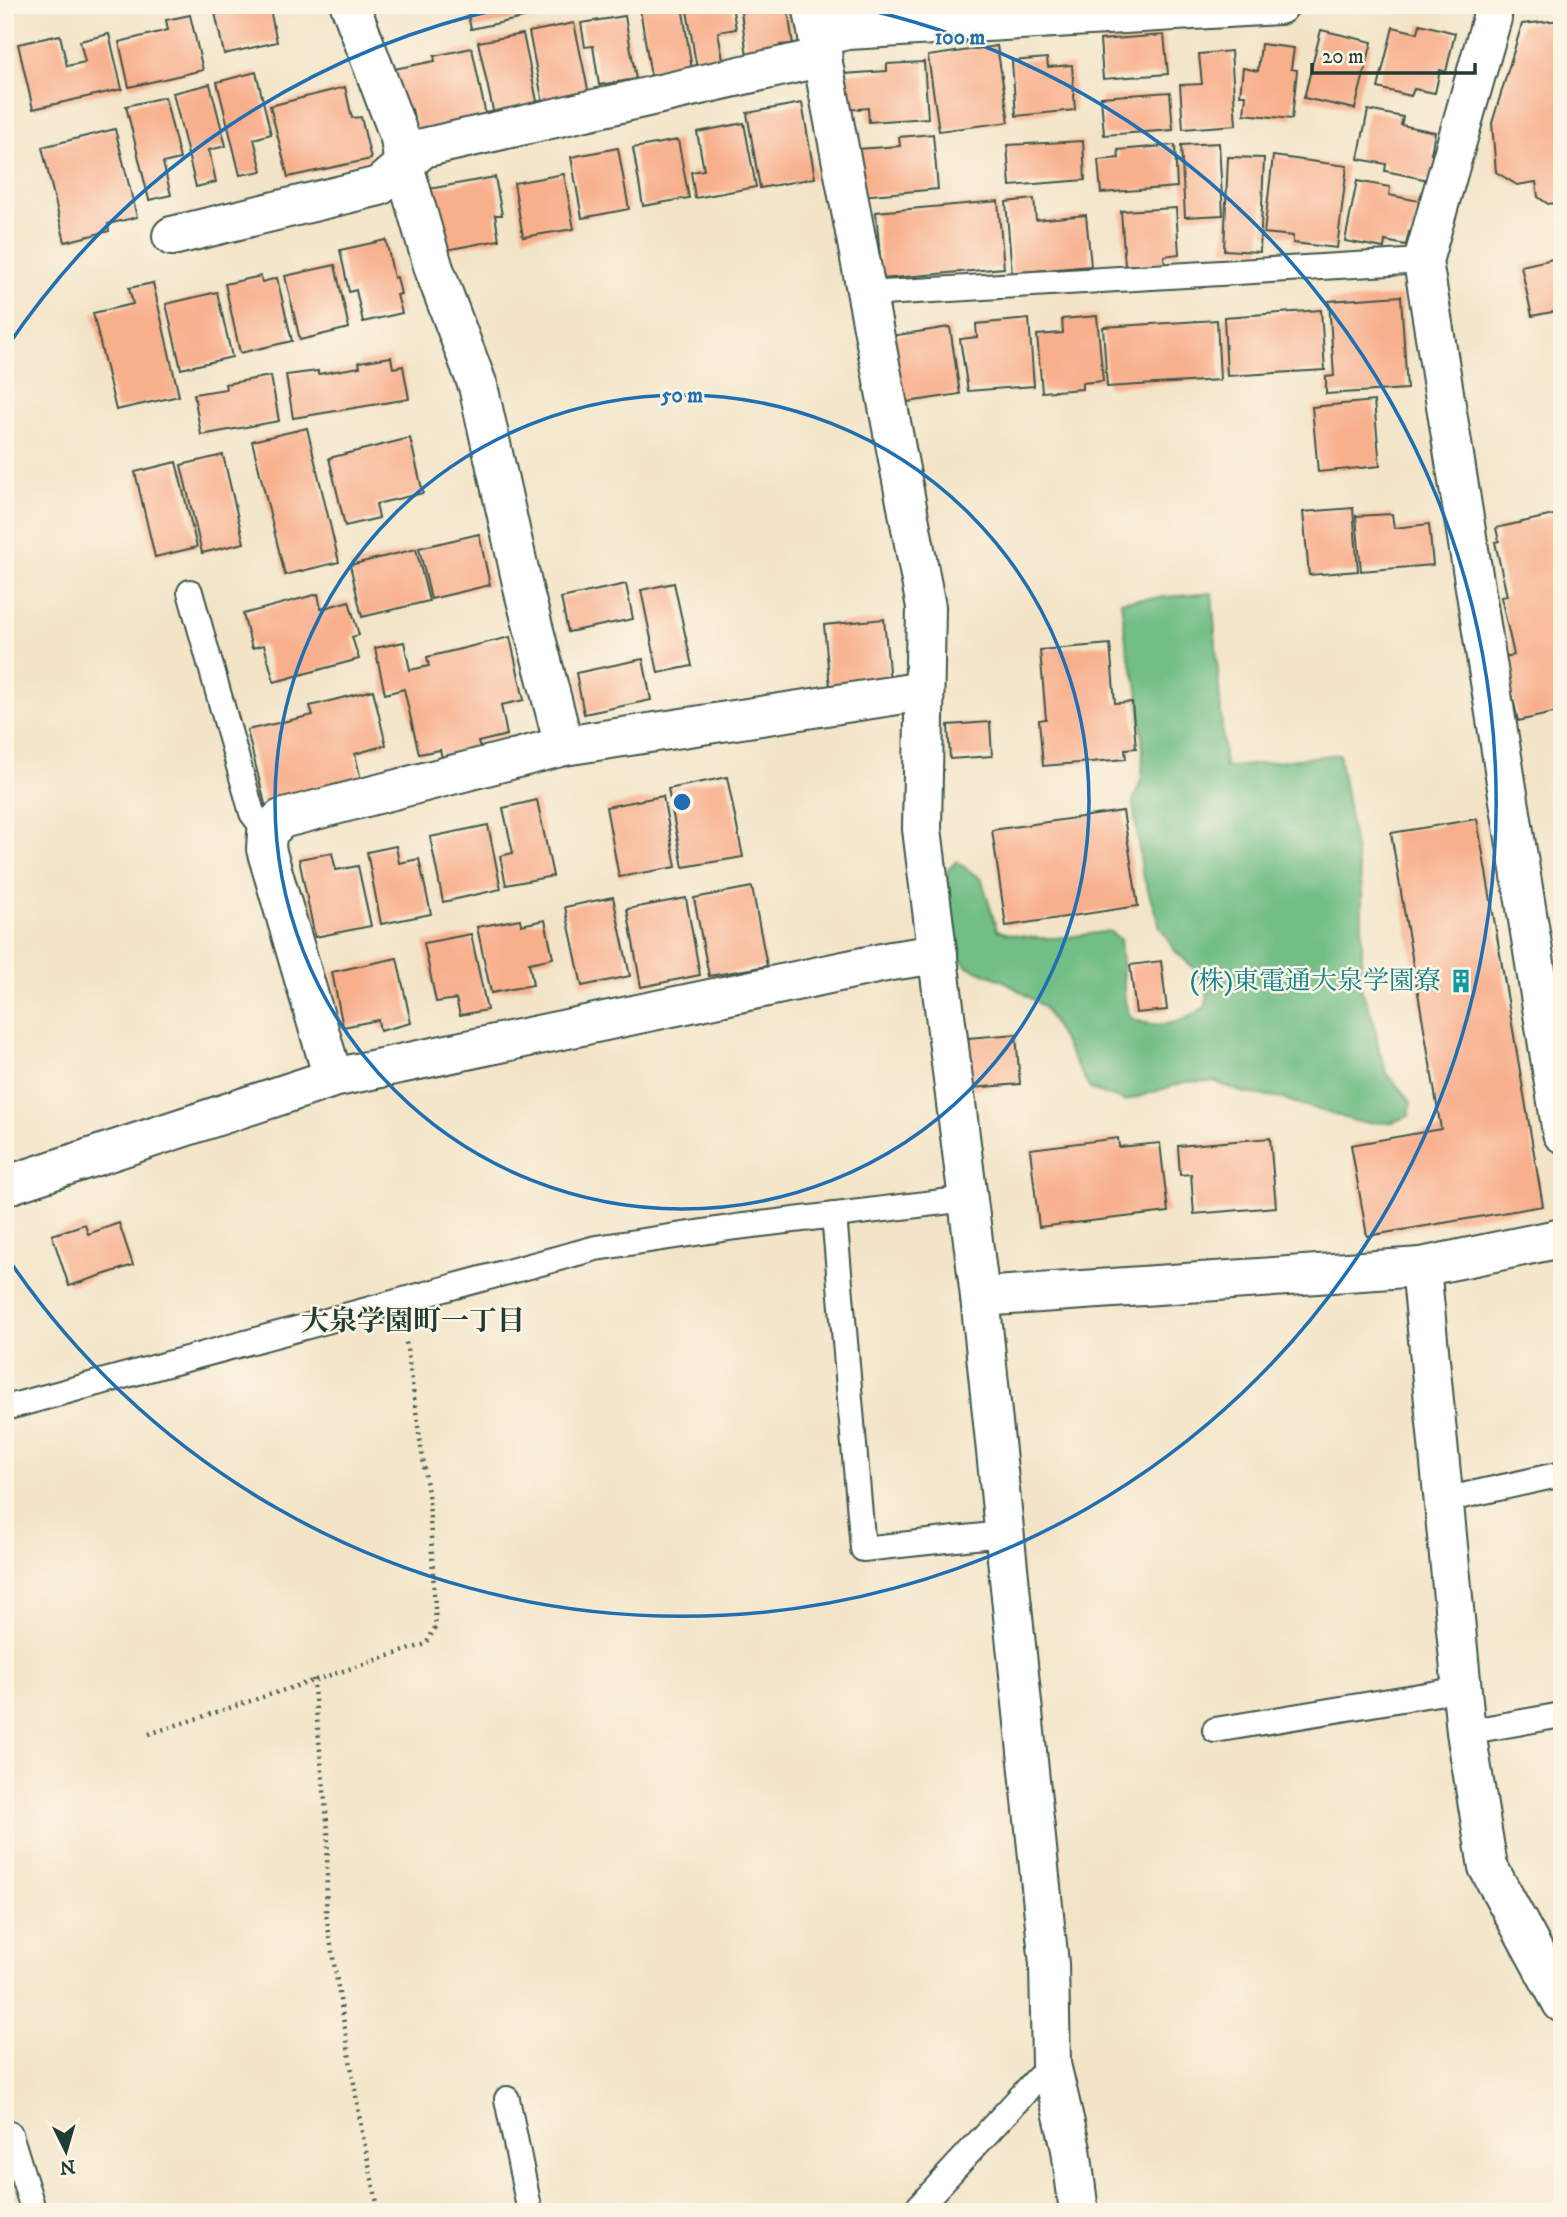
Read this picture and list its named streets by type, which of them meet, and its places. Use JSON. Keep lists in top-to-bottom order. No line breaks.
{"districts":["大泉学園町一丁目"],"places":{"building":["(株)東電通大泉学園寮"]},"scale_bar":"20 m","north":"bottom","rings":["100 m","50 m"]}
